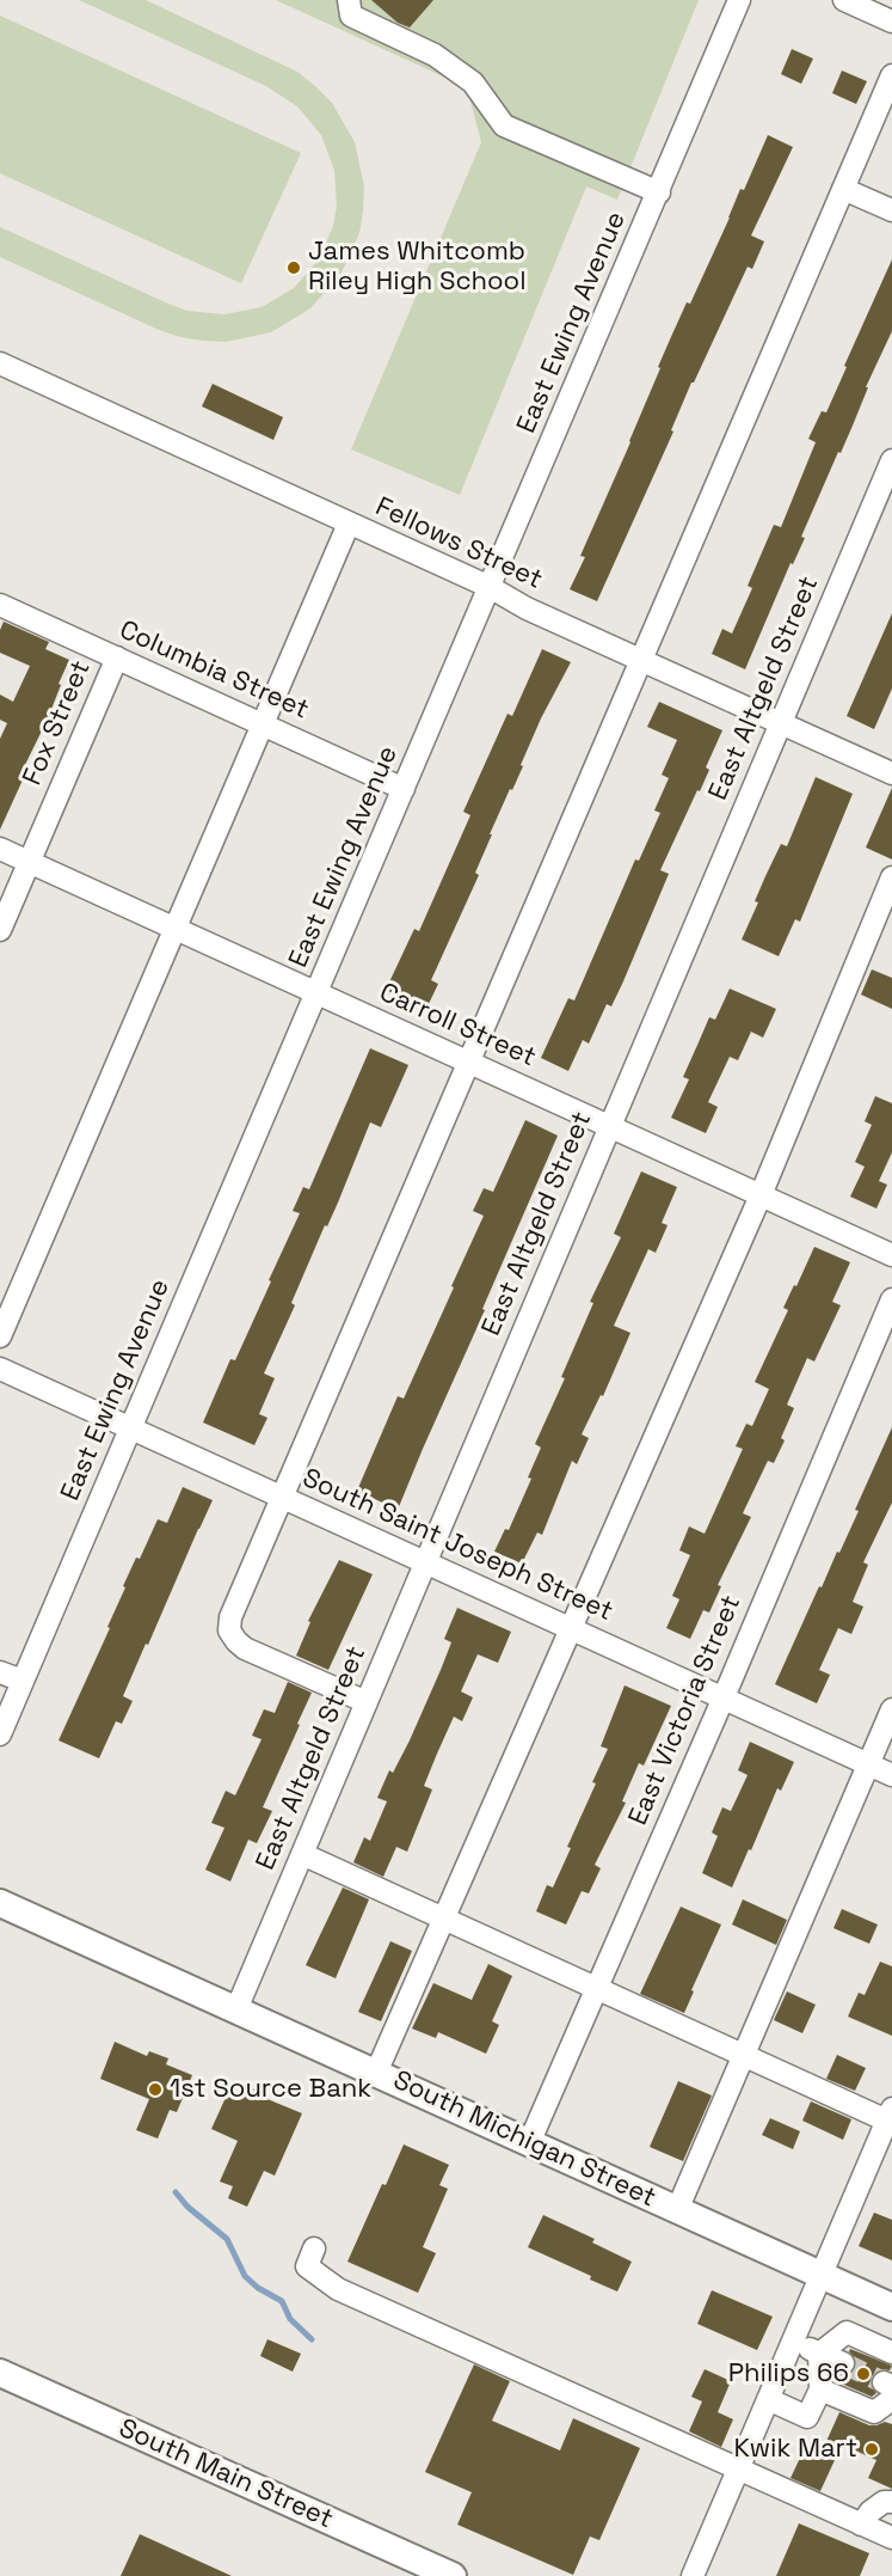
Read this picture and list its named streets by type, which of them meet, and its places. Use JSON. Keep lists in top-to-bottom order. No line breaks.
{"streets":{"main road":["South Michigan Street","South Main Street"],"street":["East Ewing Avenue","Fellows Street","Columbia Street","East Altgeld Street","Fox Street","Carroll Street","South Saint Joseph Street","East Victoria Street"]},"crossings":[["East Ewing Avenue","Fellows Street"],["East Ewing Avenue","Columbia Street"],["East Ewing Avenue","Carroll Street"],["East Ewing Avenue","South Saint Joseph Street"],["Fellows Street","East Altgeld Street"],["Columbia Street","Fox Street"],["East Altgeld Street","Carroll Street"],["East Altgeld Street","South Saint Joseph Street"],["East Altgeld Street","South Michigan Street"],["Fox Street","Carroll Street"],["South Saint Joseph Street","East Victoria Street"],["East Victoria Street","South Michigan Street"]],"places":["James Whitcomb Riley High School","1st Source Bank","Philips 66","Kwik Mart"]}
